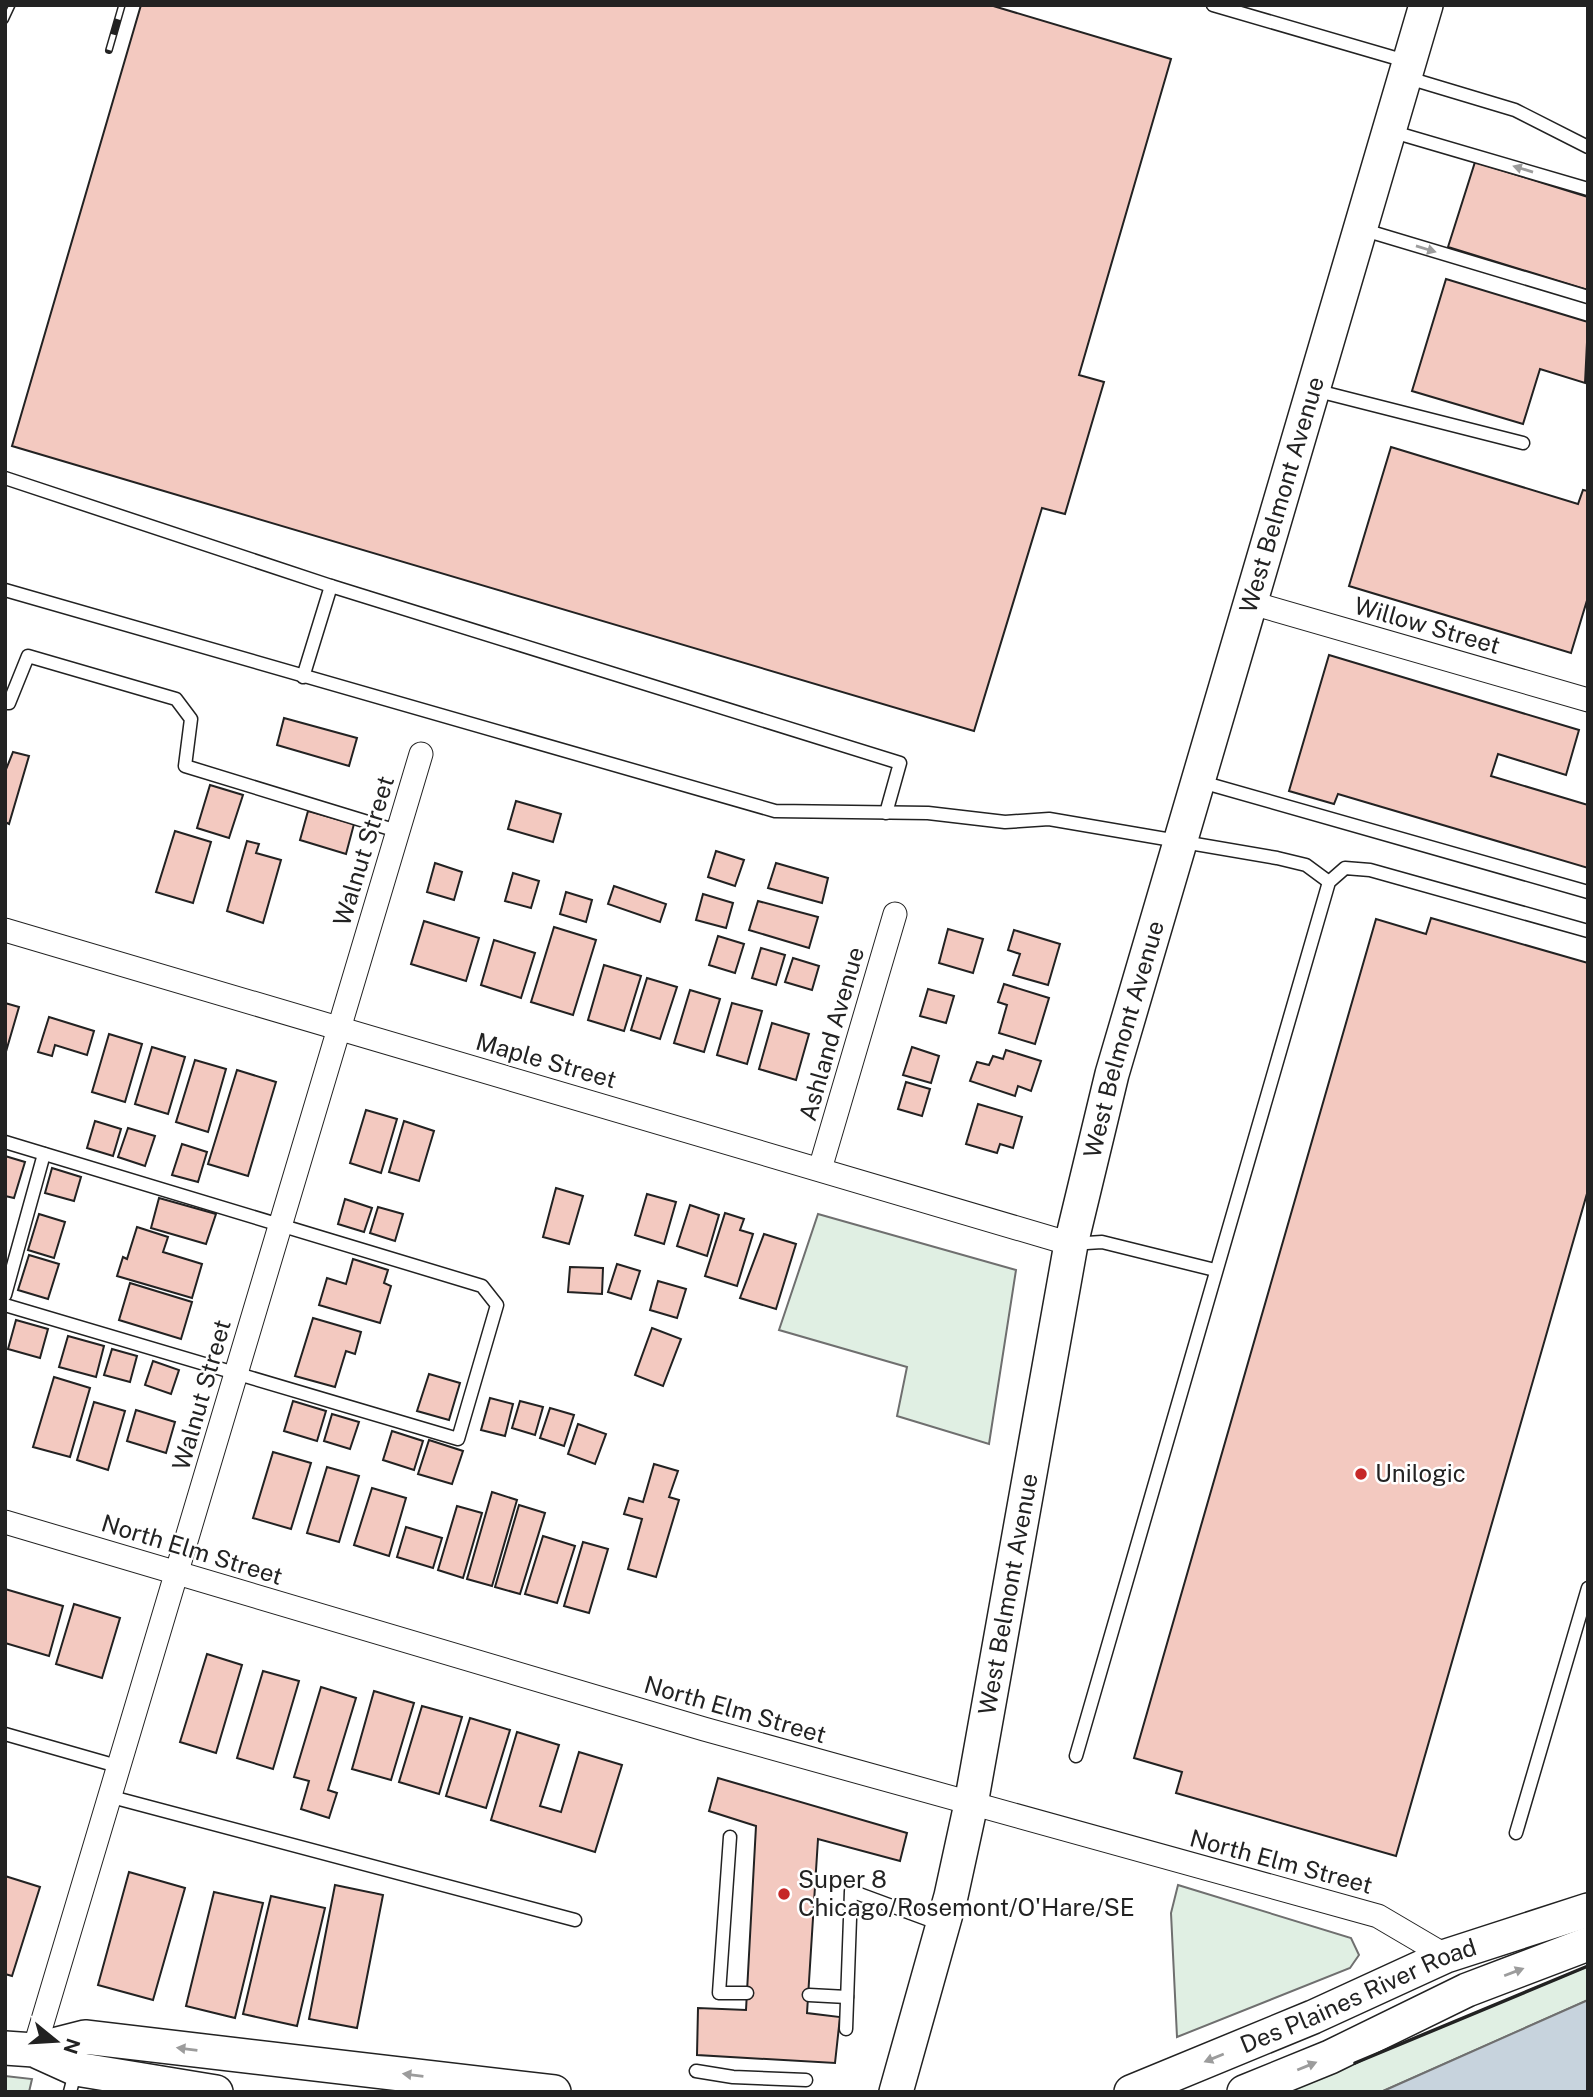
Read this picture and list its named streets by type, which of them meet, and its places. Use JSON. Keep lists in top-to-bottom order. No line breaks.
{"streets":{"main road":["West Belmont Avenue","Des Plaines River Road"],"street":["Willow Street","Walnut Street","Ashland Avenue","Maple Street","North Elm Street"]},"crossings":[["West Belmont Avenue","Willow Street"],["West Belmont Avenue","Maple Street"],["West Belmont Avenue","North Elm Street"],["Walnut Street","Maple Street"],["Walnut Street","North Elm Street"],["Ashland Avenue","Maple Street"],["North Elm Street","Des Plaines River Road"]],"places":["Unilogic","Super 8 Chicago/Rosemont/O'Hare/SE"],"north":"right"}
